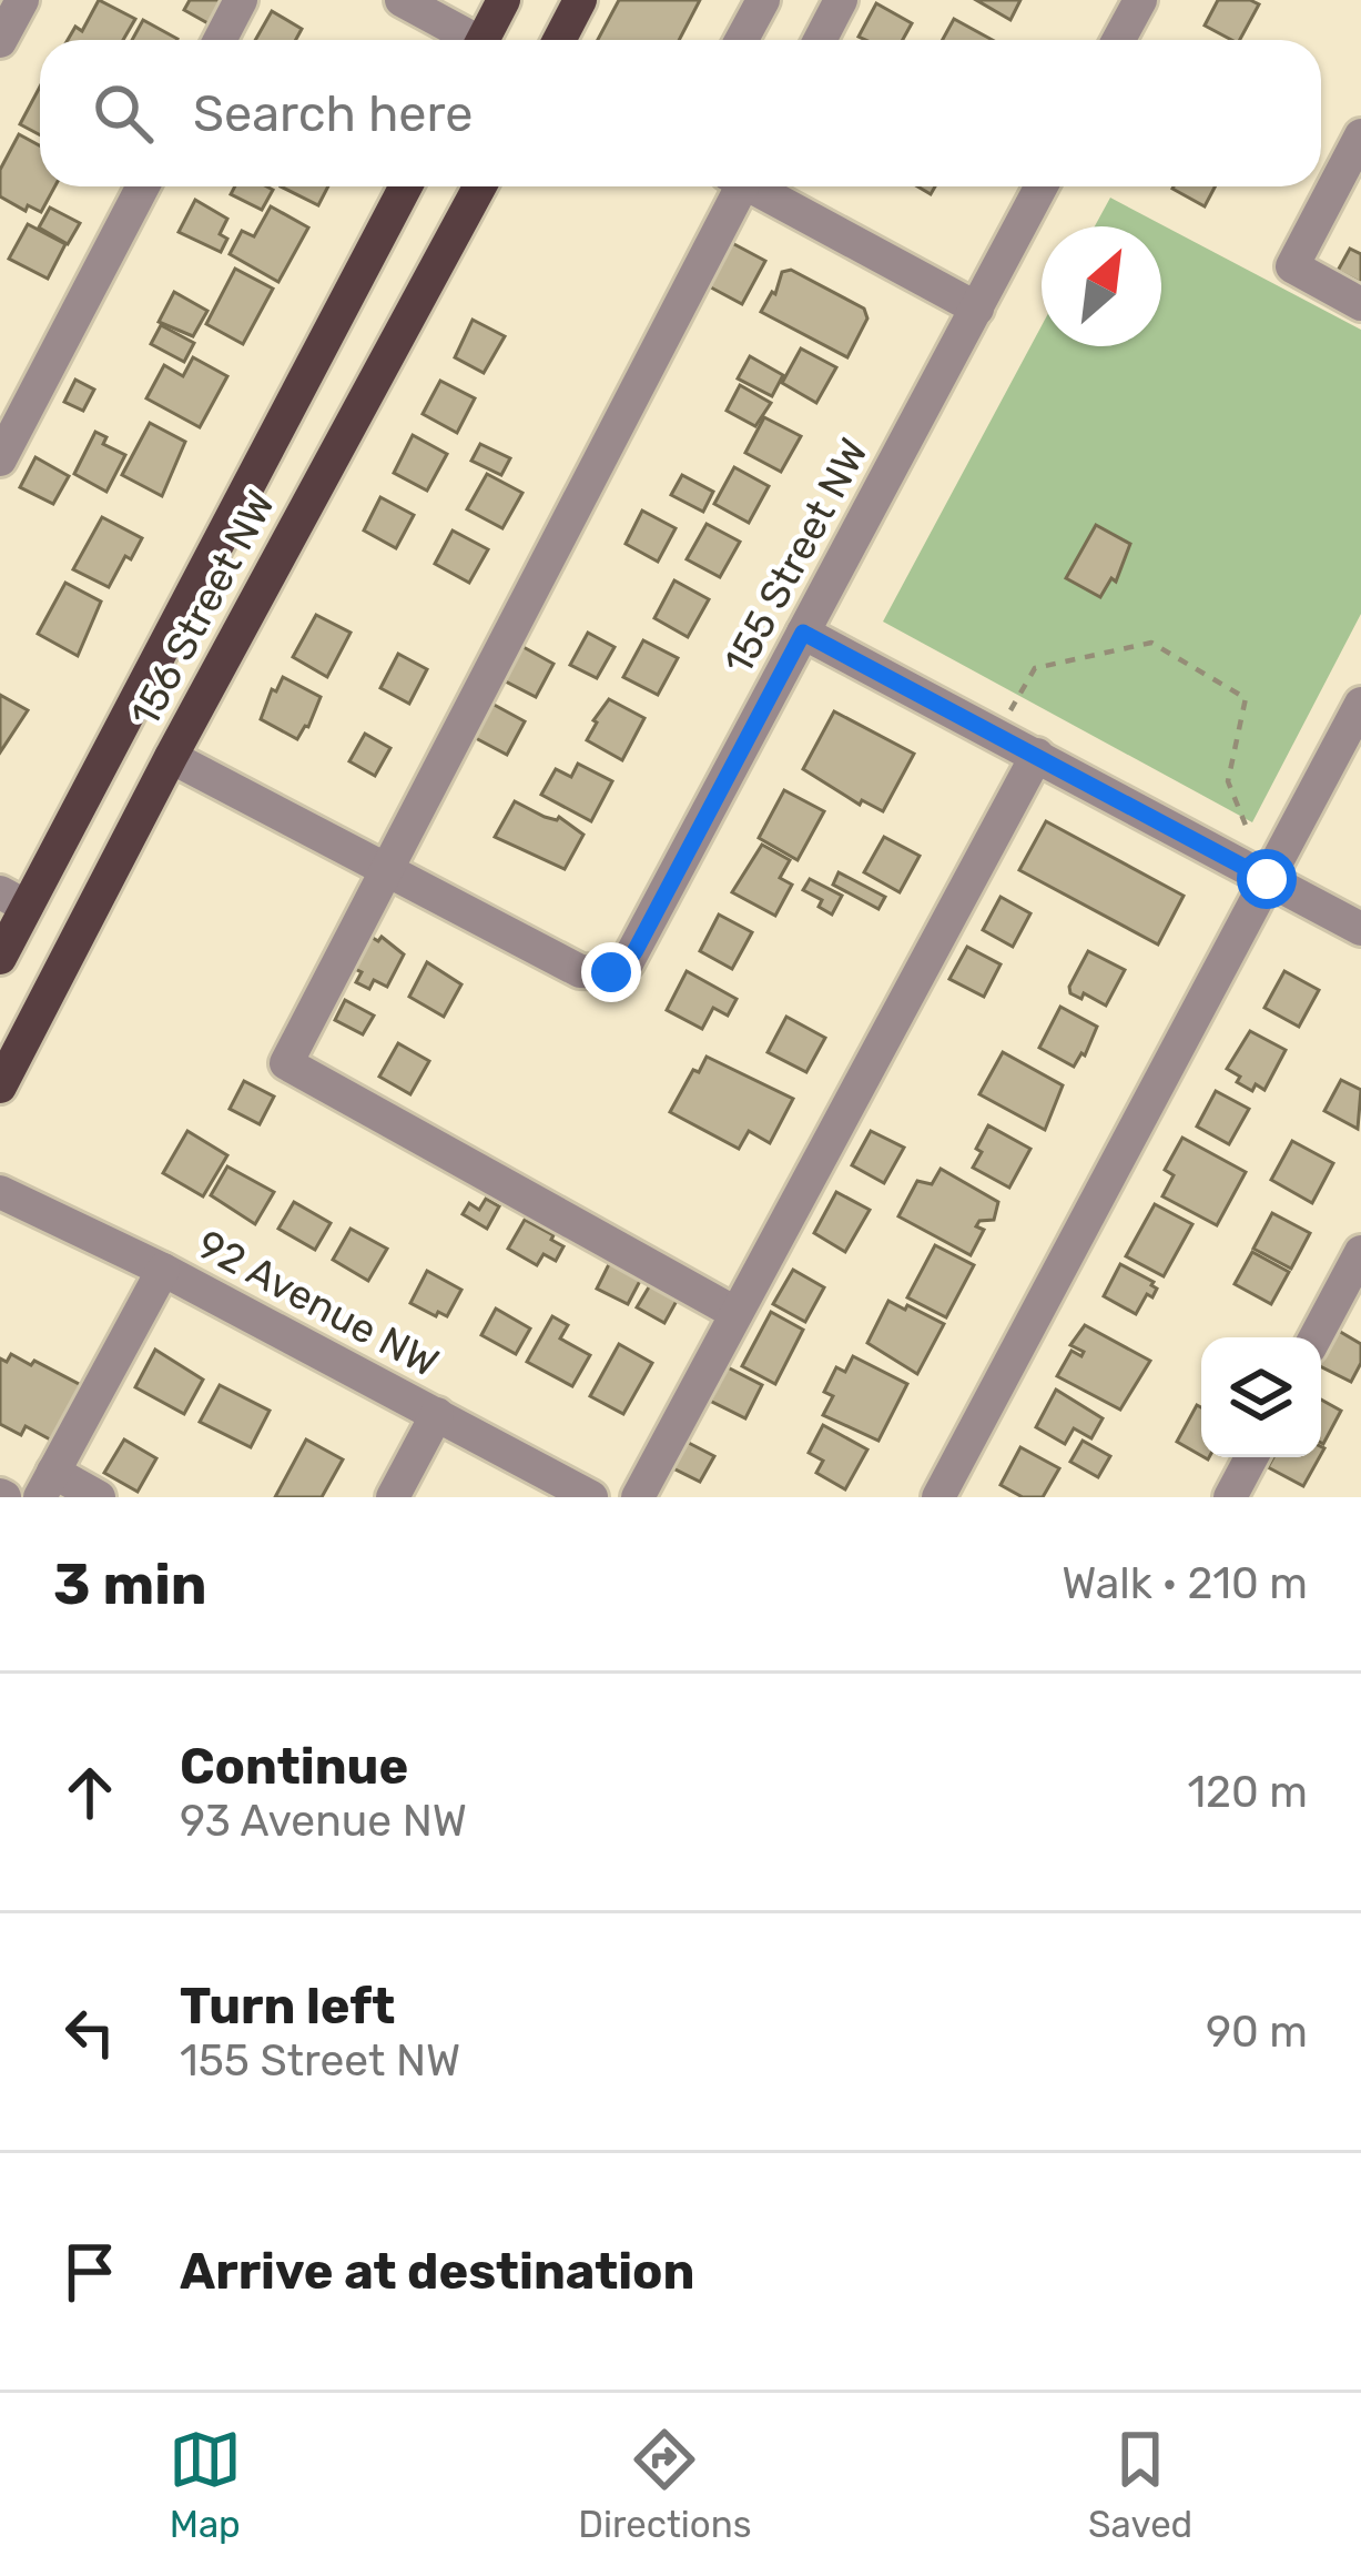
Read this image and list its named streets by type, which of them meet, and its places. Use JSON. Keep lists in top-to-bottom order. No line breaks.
{"streets":{"main road":["156 Street NW"],"street":["155 Street NW","92 Avenue NW"]},"north":"top right","page":{"search":"Search here","heading":["3 min","Walk · 210 m"],"list":[["Continue","93 Avenue NW","120 m"],["Turn left","155 Street NW","90 m"],"Arrive at destination"],"nav":["Map","Directions","Saved"]}}
